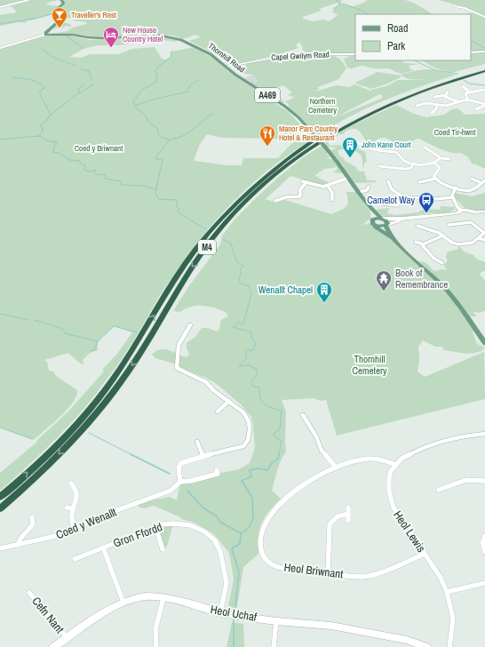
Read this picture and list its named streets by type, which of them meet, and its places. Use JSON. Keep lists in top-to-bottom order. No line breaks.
{"streets":{"highway":["M4"],"main road":["Thornhill Road","A469"],"street":["Capel Gwilym Road","Coed y Wenallt","Heol Lewis","Gron Ffordd","Heol Briwnant","Heol Uchaf","Cefn Nant"]},"crossings":[["Capel Gwilym Road","Thornhill Road"],["Heol Lewis","Heol Briwnant"],["Gron Ffordd","Heol Uchaf"],["Heol Uchaf","Cefn Nant"]],"parks":["Northern Cemetery","Coed Tir-hwnt","Coed y Briwnant","Thornhill Cemetery"],"places":{"bar":["Traveller's Rest"],"hotel":["New House Country Hotel"],"restaurant":["Manor Parc Country Hotel & Restaurant"],"building":["John Kane Court","Wenallt Chapel"],"bus stop":["Camelot Way"],"temple":["Book of Remembrance"]},"legend":["Road","Park"]}
